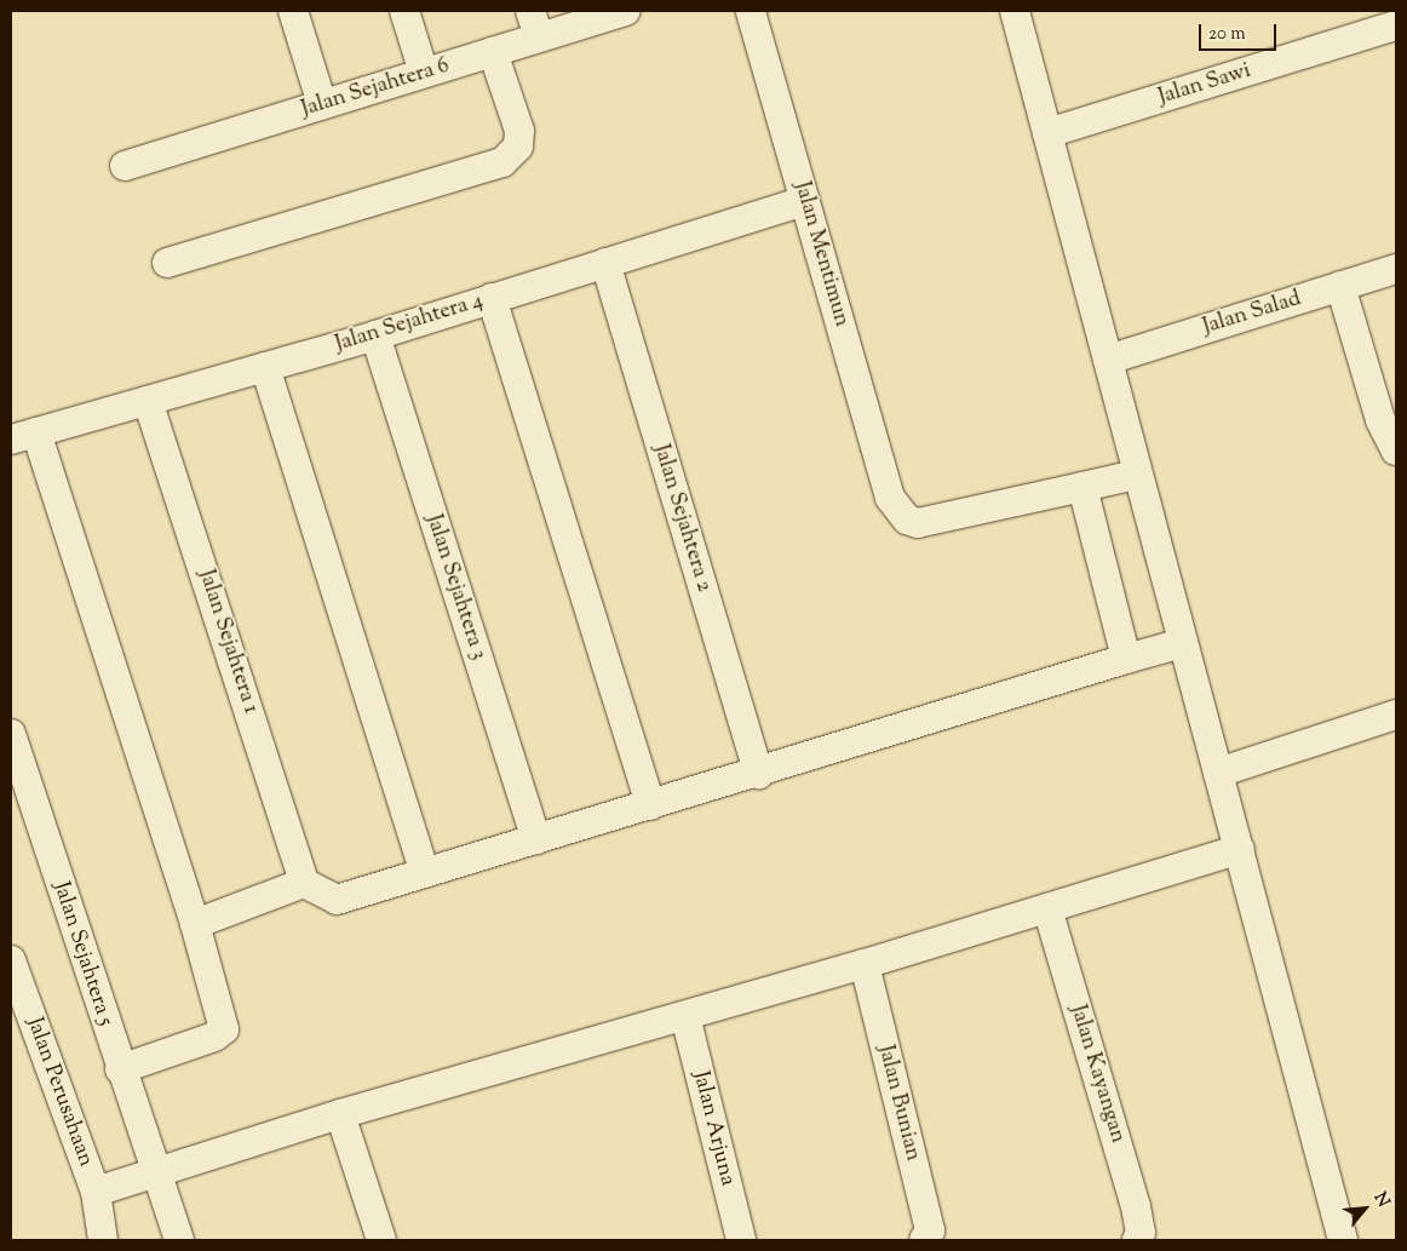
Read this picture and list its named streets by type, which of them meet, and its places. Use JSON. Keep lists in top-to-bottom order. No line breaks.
{"streets":{"street":["Jalan Sawi","Jalan Sejahtera 6","Jalan Mentimun","Jalan Salad","Jalan Sejahtera 4","Jalan Sejahtera 2","Jalan Sejahtera 3","Jalan Sejahtera 1","Jalan Sejahtera 5","Jalan Kayangan","Jalan Perusahaan","Jalan Bunian","Jalan Arjuna"]},"crossings":[["Jalan Mentimun","Jalan Sejahtera 4"],["Jalan Sejahtera 4","Jalan Sejahtera 2"],["Jalan Sejahtera 4","Jalan Sejahtera 3"],["Jalan Sejahtera 4","Jalan Sejahtera 1"]],"scale_bar":"20 m","north":"top right"}
